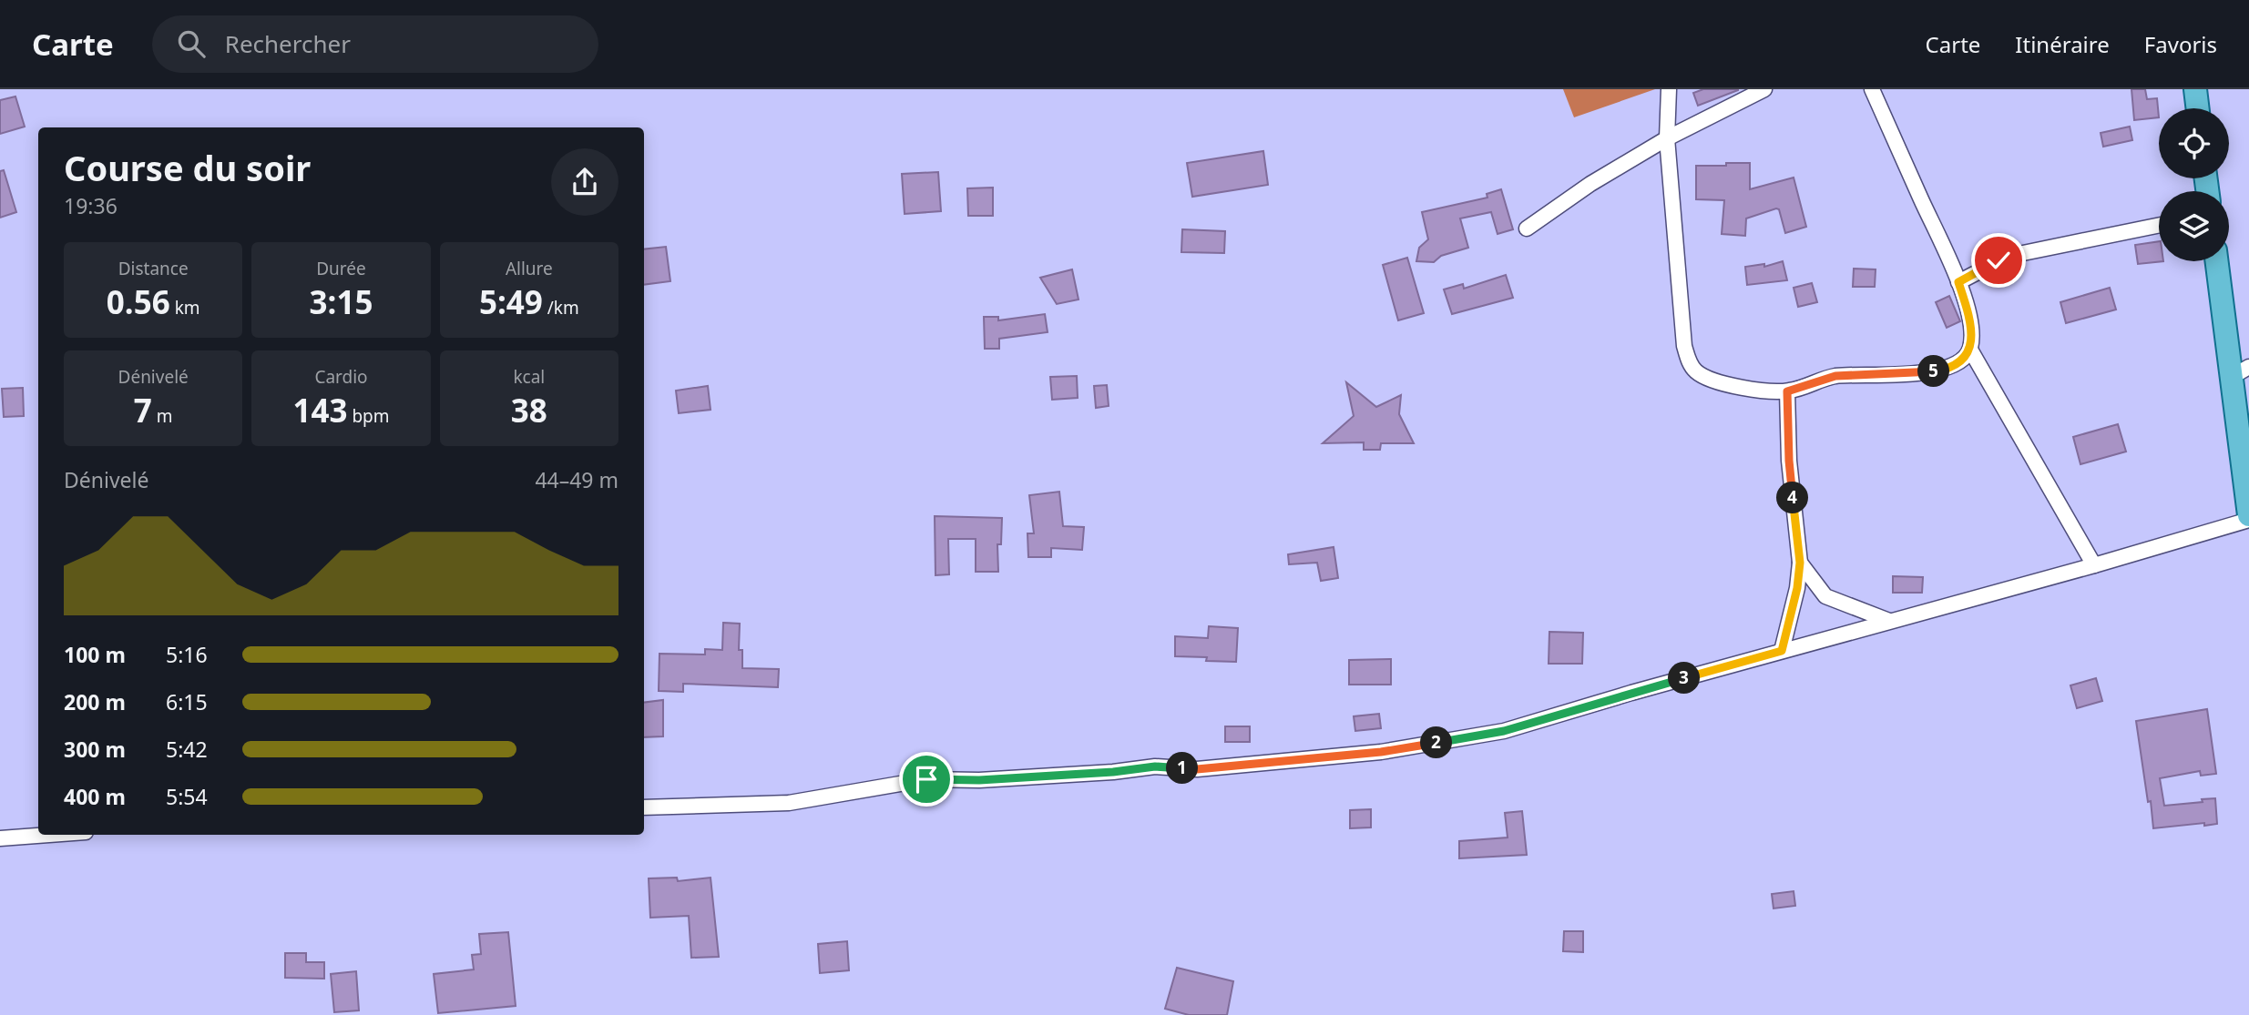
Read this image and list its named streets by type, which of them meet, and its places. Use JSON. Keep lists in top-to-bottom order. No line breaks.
{"page":{"header":"Carte","search":"Rechercher","nav":["Carte","Itinéraire","Favoris"],"heading":["Course du soir","19:36"],"stats":[["Distance","0.56 km"],["Durée","3:15"],["Allure","5:49 /km"],["Dénivelé","7 m"],["Cardio","143 bpm"],["kcal","38"]],"pins":["5","4","3","2","1"],"chart":["Dénivelé","44–49 m"],"list":[{"name":"100 m","note":"5:16"},{"name":"200 m","note":"6:15"},{"name":"300 m","note":"5:42"},{"name":"400 m","note":"5:54"}]}}
